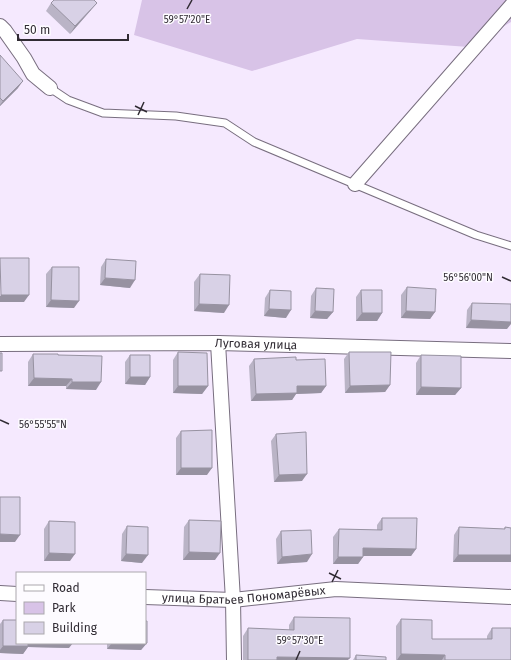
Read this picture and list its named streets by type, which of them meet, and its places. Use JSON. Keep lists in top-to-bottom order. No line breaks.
{"streets":{"street":["Луговая улица","улица Братьев Пономарёвых"]},"legend":["Road","Park","Building"],"scale_bar":"50 m","coordinates":["59°57'20\"E","56°56'00\"N","56°55'55\"N","59°57'30\"E"]}
